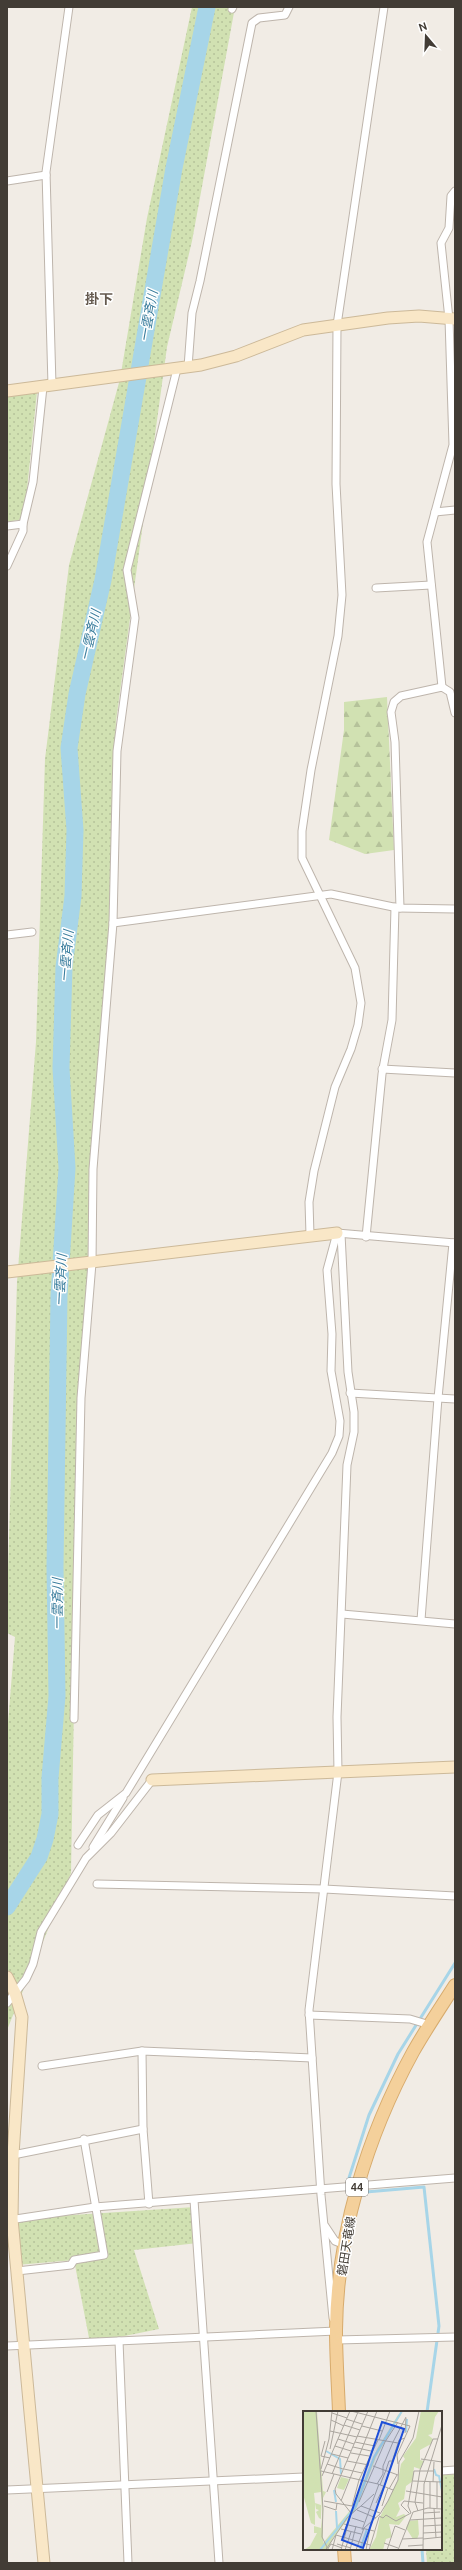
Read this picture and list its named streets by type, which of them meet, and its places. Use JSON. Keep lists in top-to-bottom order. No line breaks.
{"streets":{"main road":["44","磐田天竜線"]},"districts":["掛下"],"water":["一雲斉川"],"north":"top"}
